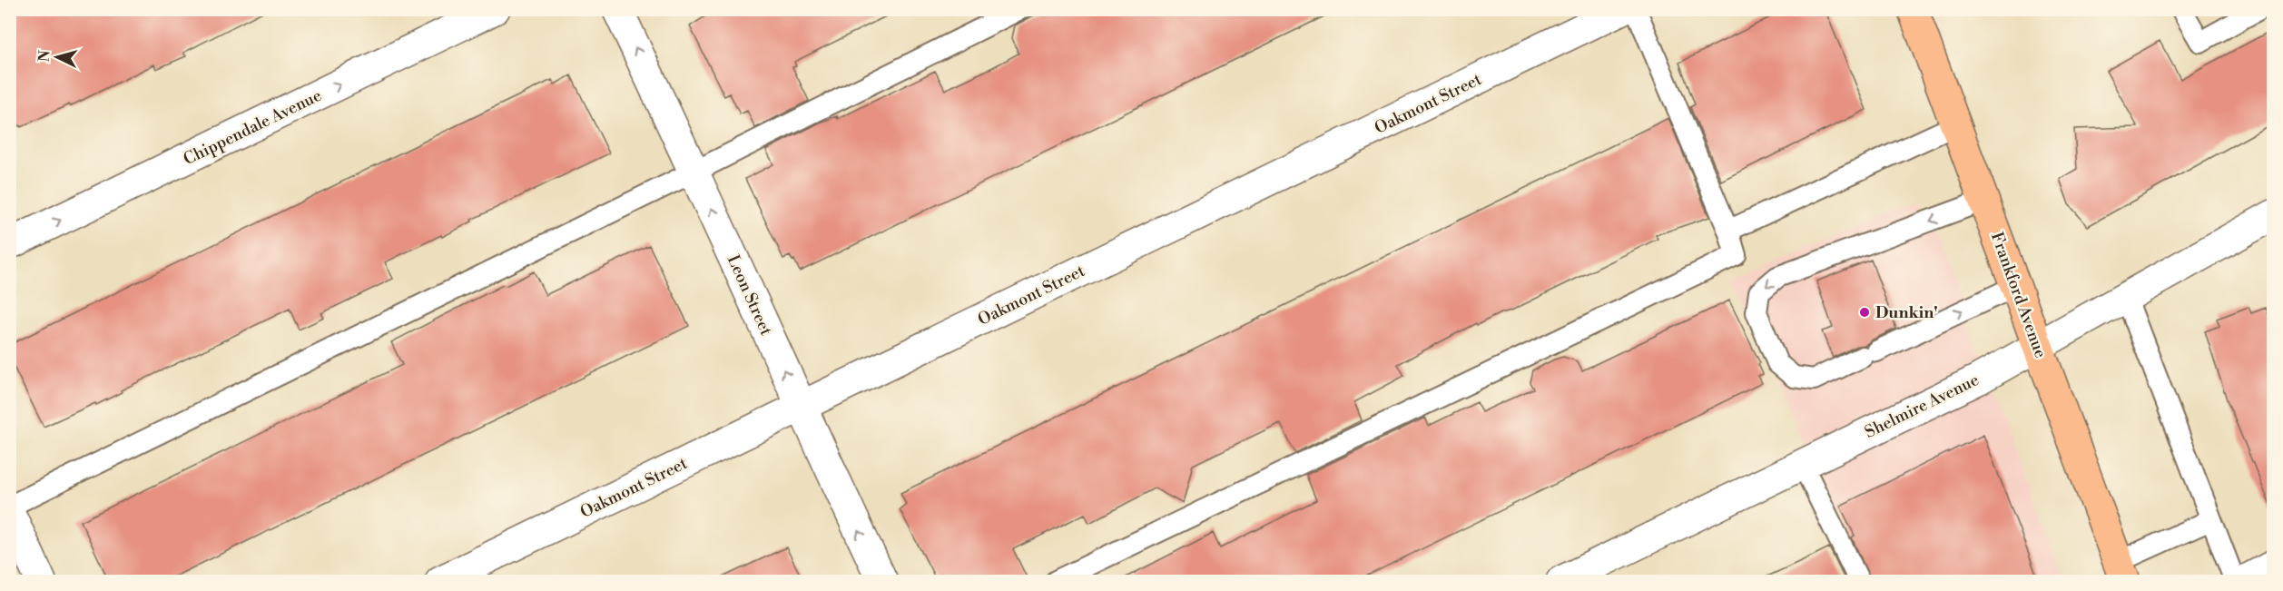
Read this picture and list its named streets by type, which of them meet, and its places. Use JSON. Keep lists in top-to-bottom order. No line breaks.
{"streets":{"main road":["Frankford Avenue"],"street":["Oakmont Street","Chippendale Avenue","Leon Street","Shelmire Avenue"]},"crossings":[["Oakmont Street","Leon Street"],["Frankford Avenue","Shelmire Avenue"]],"one_way":["Chippendale Avenue","Leon Street"],"places":["Dunkin'"],"north":"left"}
